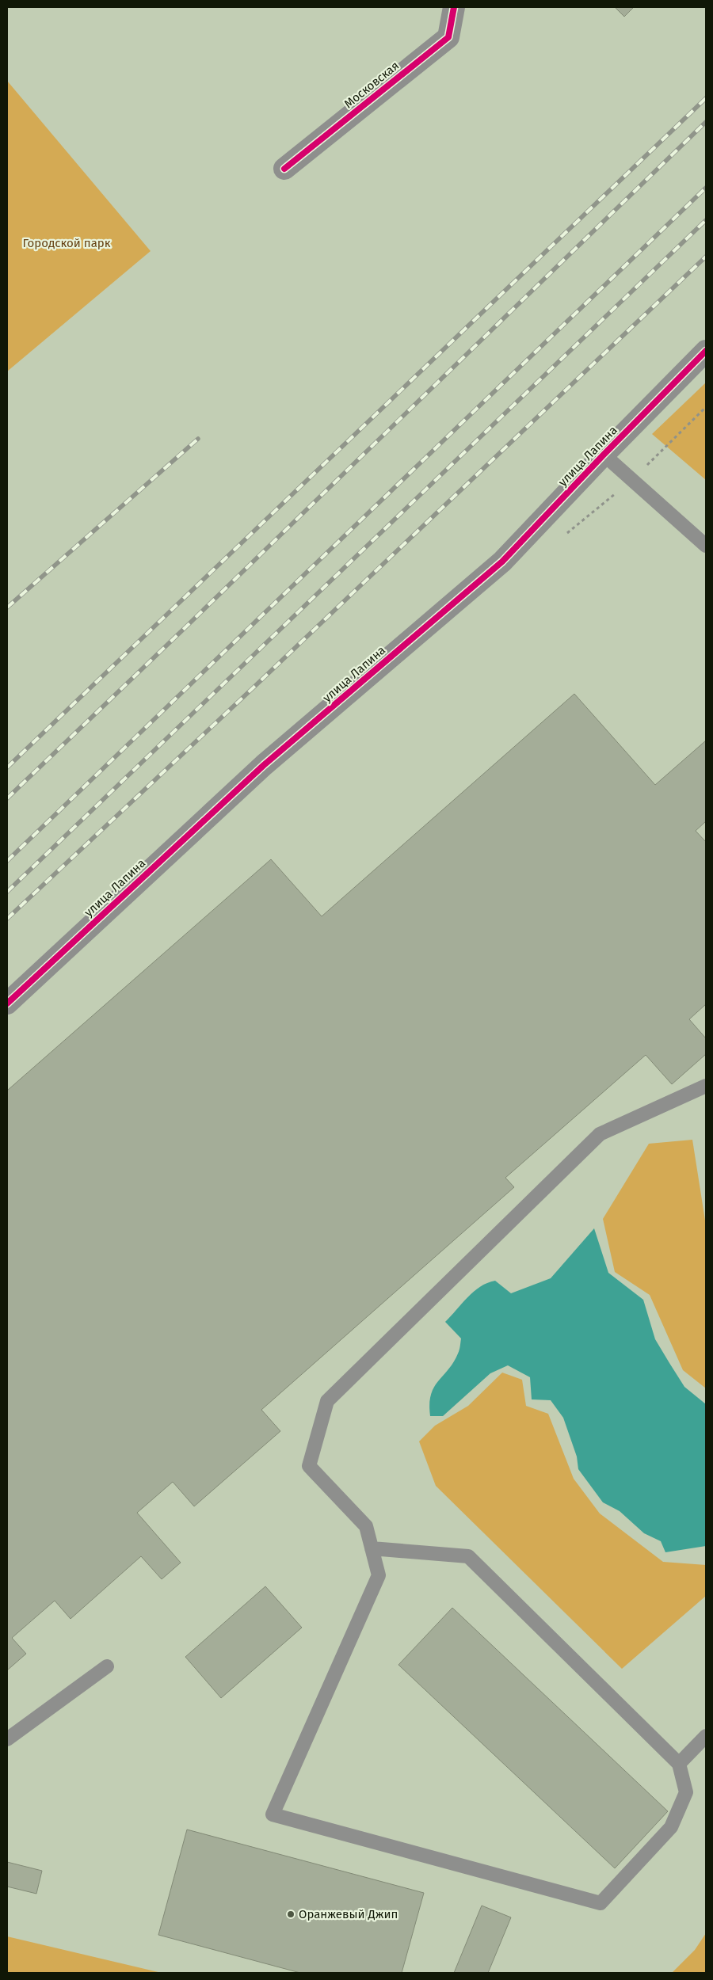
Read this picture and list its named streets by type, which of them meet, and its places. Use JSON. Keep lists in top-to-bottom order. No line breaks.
{"streets":{"street":["Московская","улица Лапина"]},"parks":["Городской парк"],"places":["Оранжевый Джип"]}
